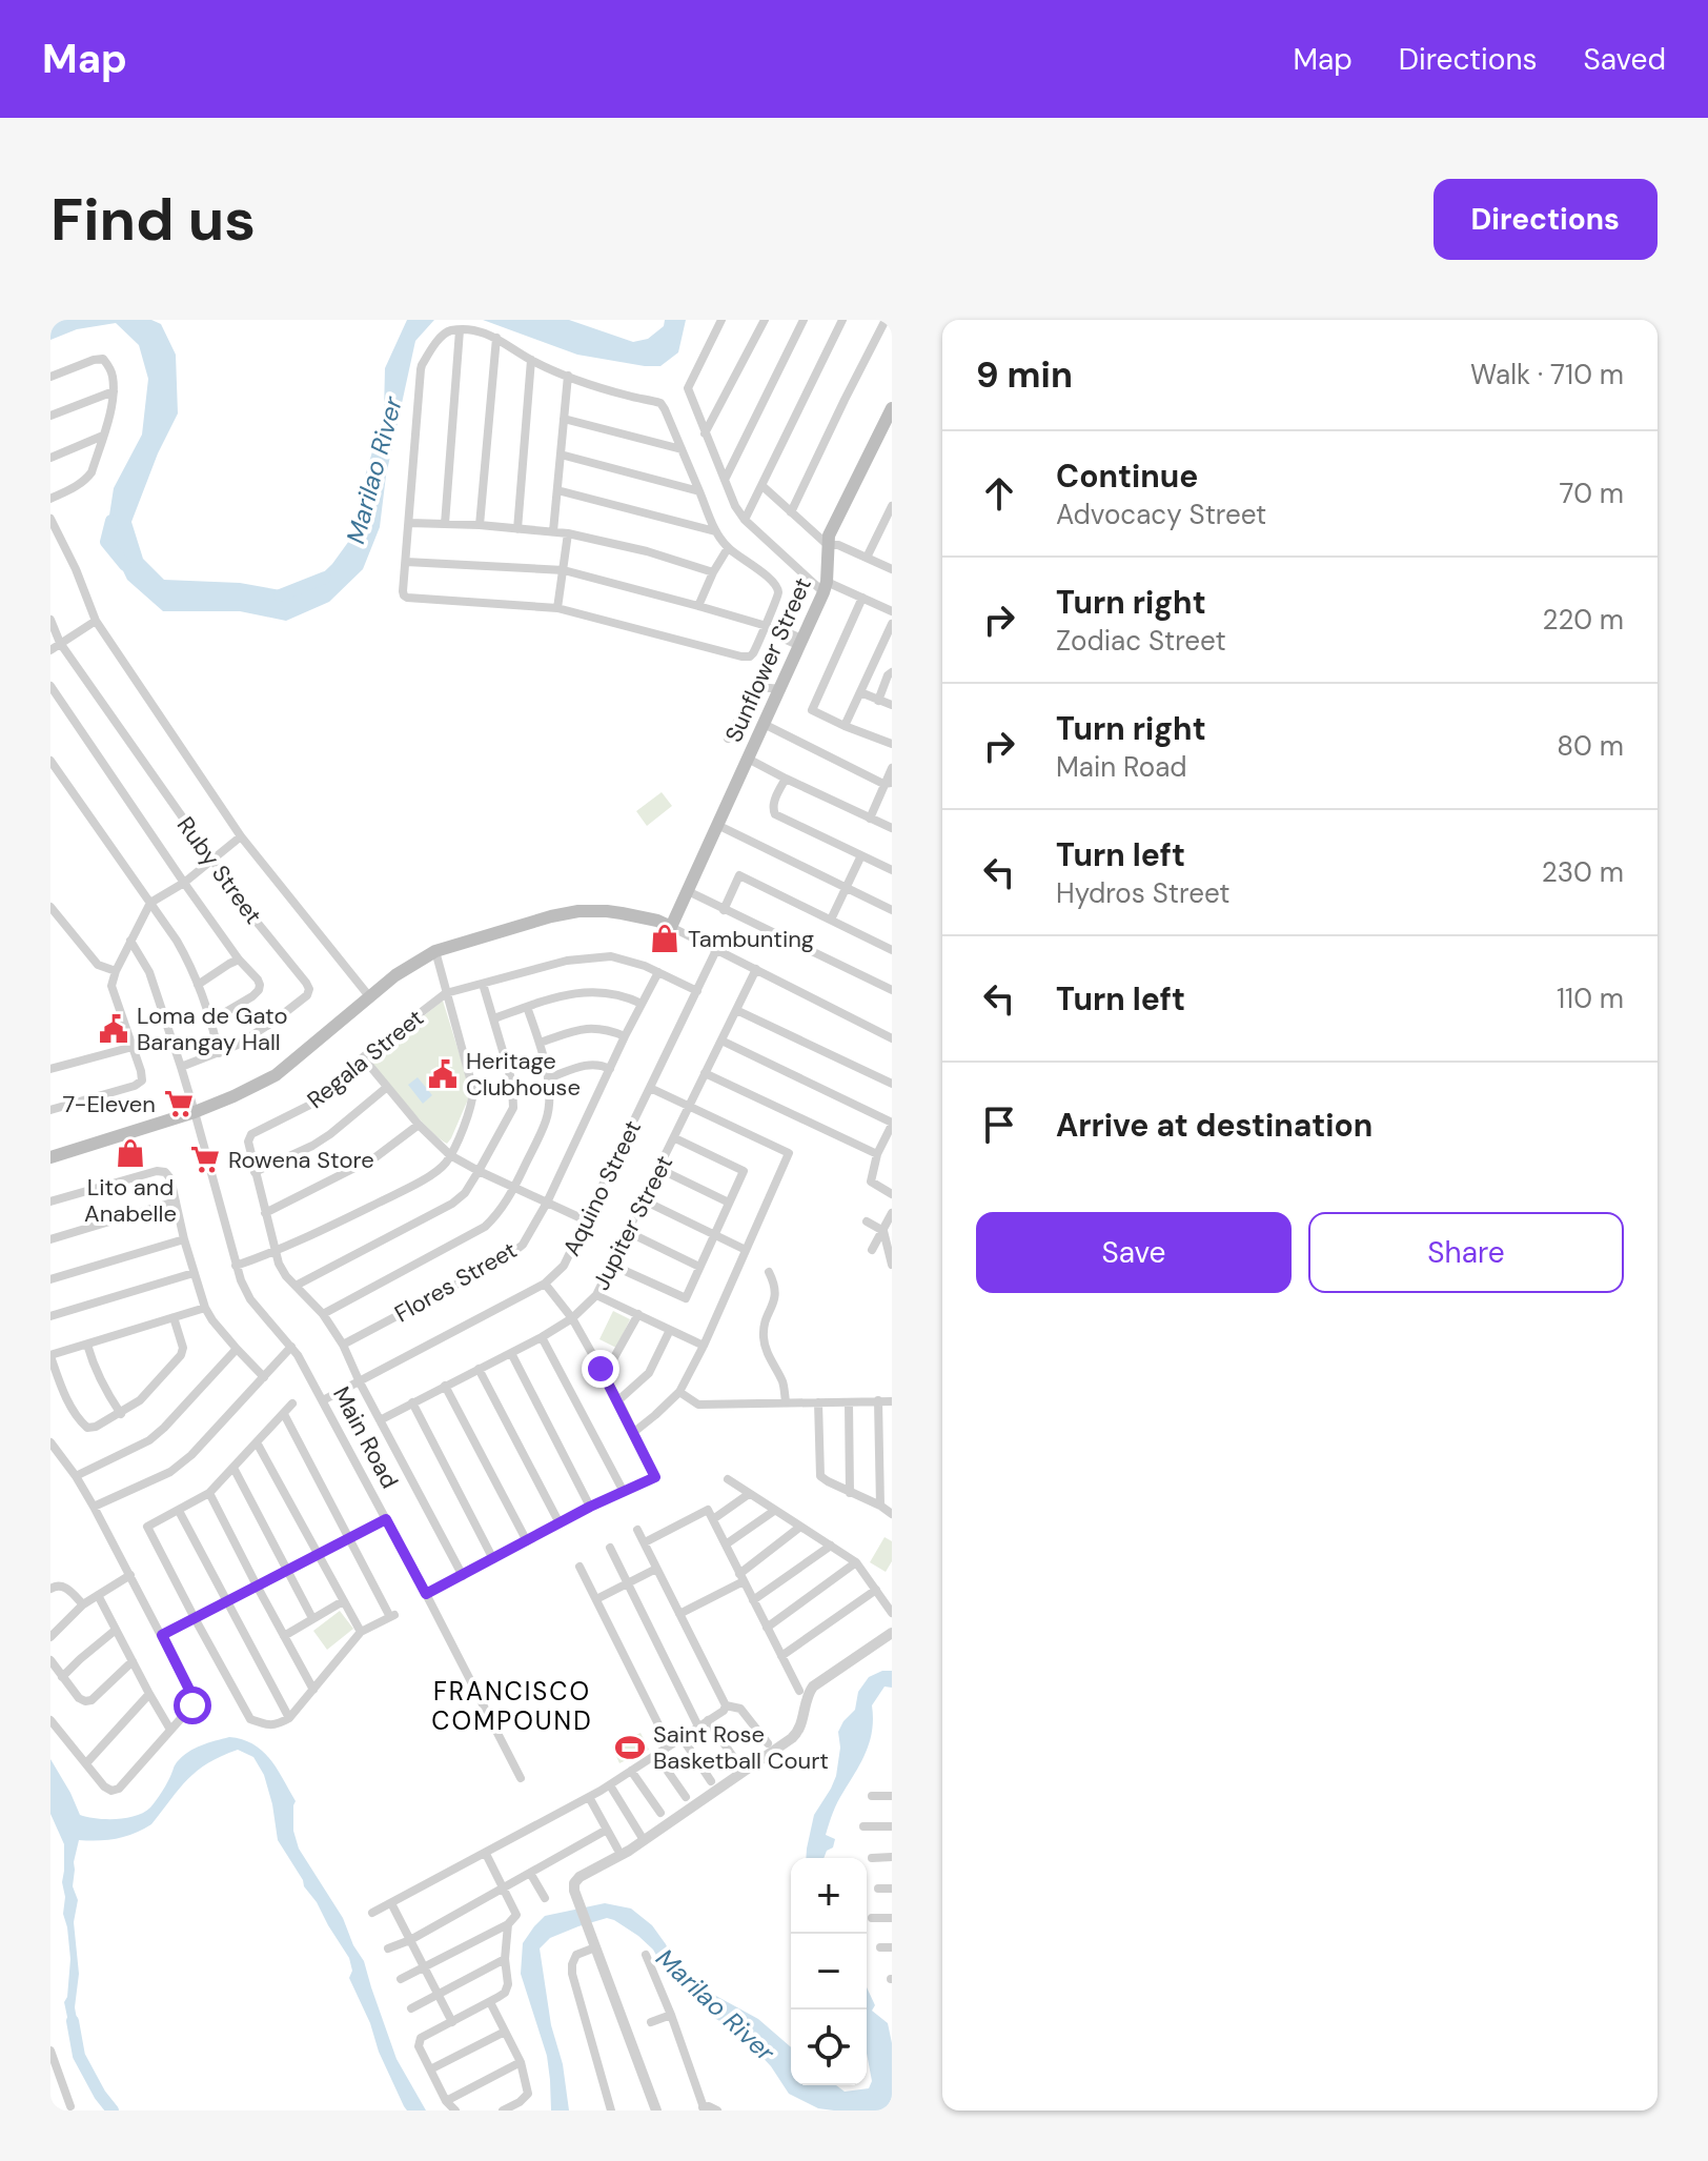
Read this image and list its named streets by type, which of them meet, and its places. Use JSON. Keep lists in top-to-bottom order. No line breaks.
{"streets":{"main road":["Sunflower Street"],"street":["Ruby Street","Regala Street","Aquino Street","Jupiter Street","Flores Street","Main Road"]},"crossings":[["Ruby Street","Main Road"],["Regala Street","Aquino Street"],["Regala Street","Jupiter Street"],["Regala Street","Flores Street"],["Aquino Street","Main Road"]],"districts":["FRANCISCO COMPOUND"],"water":["Marilao River"],"places":{"shop":["Tambunting","Lito and Anabelle"],"public building":["Loma de Gato Barangay Hall","Heritage Clubhouse"],"supermarket":["7-Eleven","Rowena Store"],"sports":["Saint Rose Basketball Court"]},"page":{"header":"Map","nav":["Map","Directions","Saved"],"buttons":["Directions",["Save","Share"]],"title":"Find us","heading":["9 min","Walk · 710 m"],"list":[["Continue","Advocacy Street","70 m"],["Turn right","Zodiac Street","220 m"],["Turn right","Main Road","80 m"],["Turn left","Hydros Street","230 m"],["Turn left","110 m"],"Arrive at destination"],"map_buttons":["+","−"]}}
